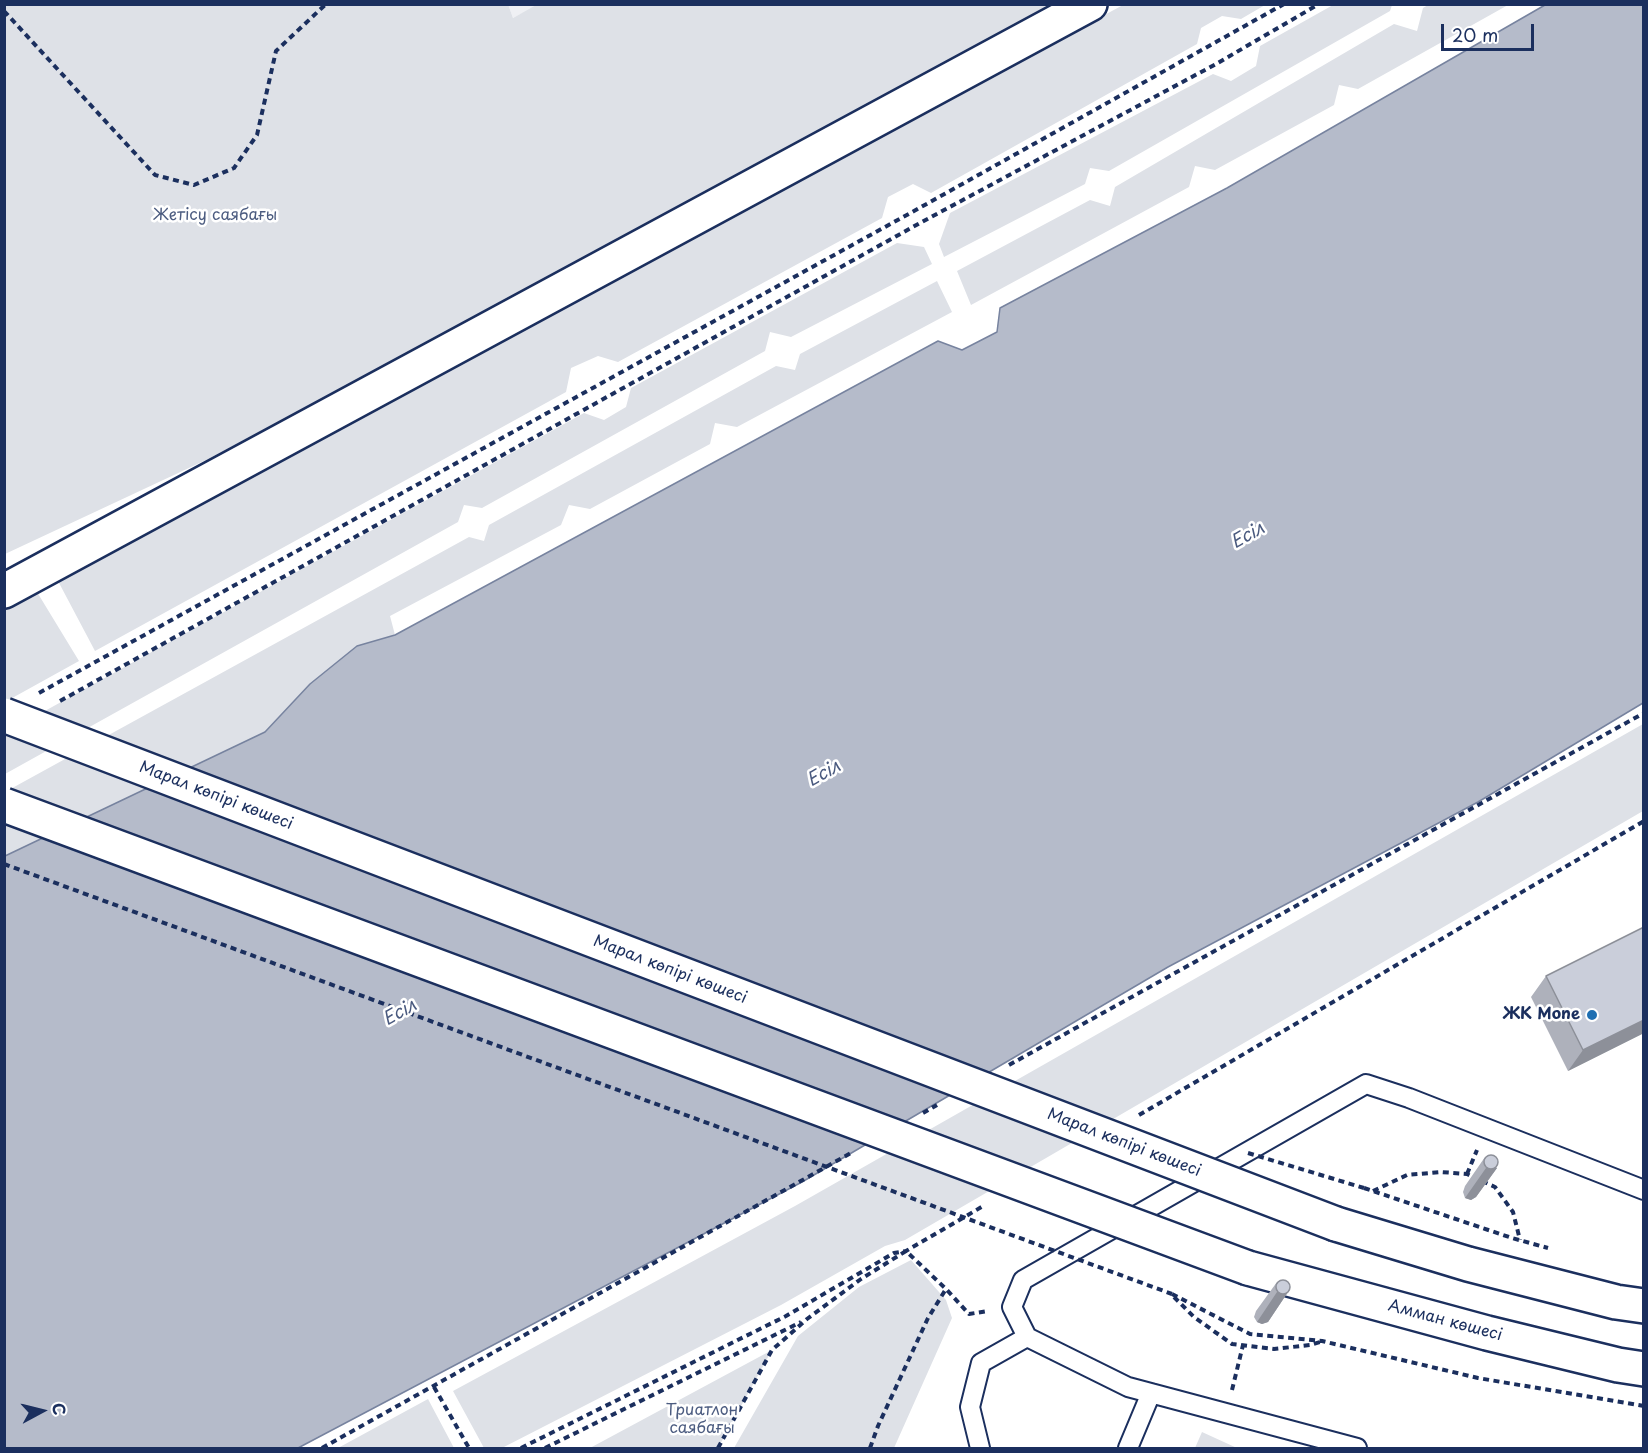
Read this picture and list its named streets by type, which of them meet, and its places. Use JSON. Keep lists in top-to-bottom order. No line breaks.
{"streets":{"main road":["Марал көпірі көшесі","Амман көшесі"]},"water":["Есіл"],"parks":["Жетісу саябағы","Триатлон саябағы"],"places":["ЖК Mone"],"scale_bar":"20 m","north":"right"}
